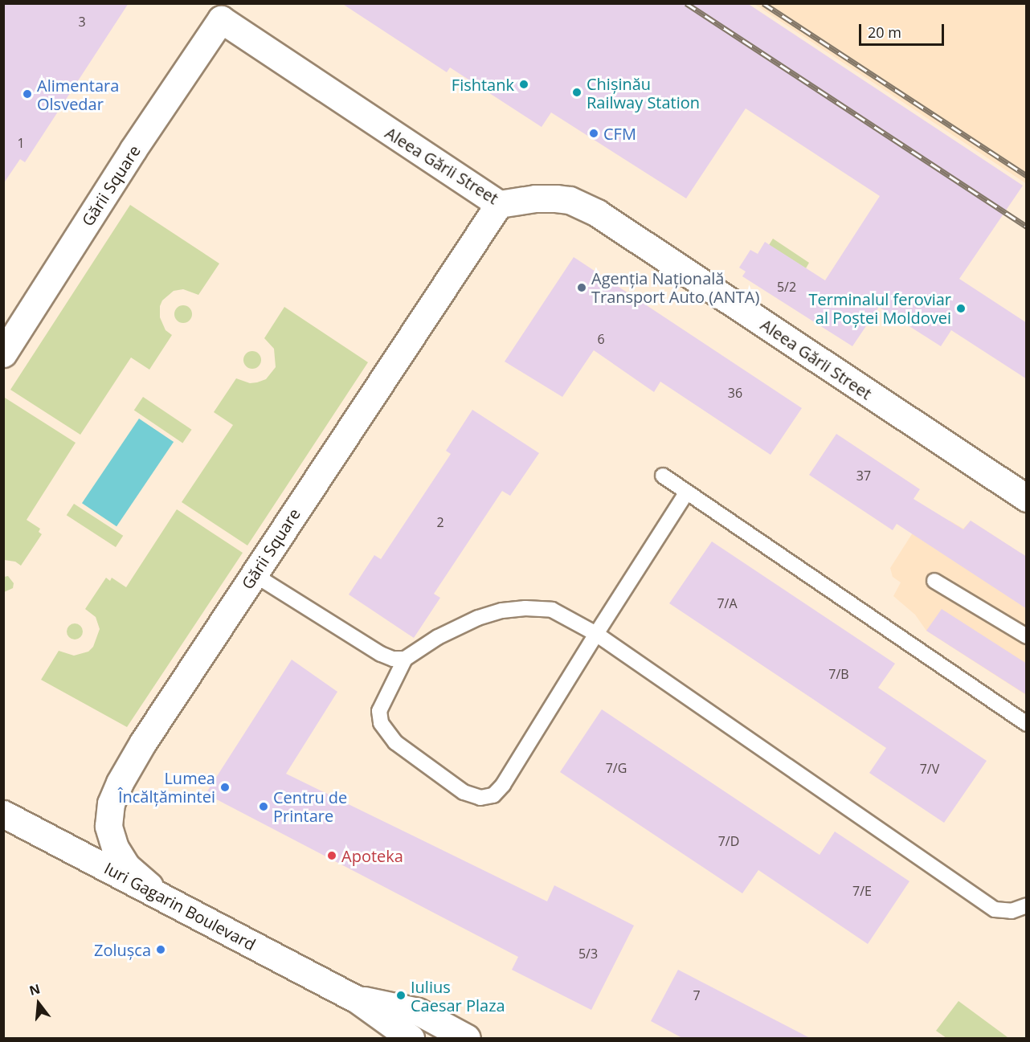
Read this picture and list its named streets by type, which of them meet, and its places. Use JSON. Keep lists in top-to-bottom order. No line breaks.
{"streets":{"street":["Aleea Gării Street","Gării Square","Iuri Gagarin Boulevard"]},"crossings":[["Aleea Gării Street","Gării Square"],["Gării Square","Iuri Gagarin Boulevard"]],"places":["Fishtank","Chișinău Railway Station","Alimentara Olsvedar","CFM","Agenția Națională Transport Auto (ANTA)","Terminalul feroviar al Poștei Moldovei","Lumea Încălțămintei","Centru de Printare","Apoteka","Zolușca","Iulius Caesar Plaza"],"house_numbers":["3","1","5/2","6","36","37","2","7/A","7/B","7/G","7/V","7/D","7/E","5/3","7"],"scale_bar":"20 m","north":"top"}
